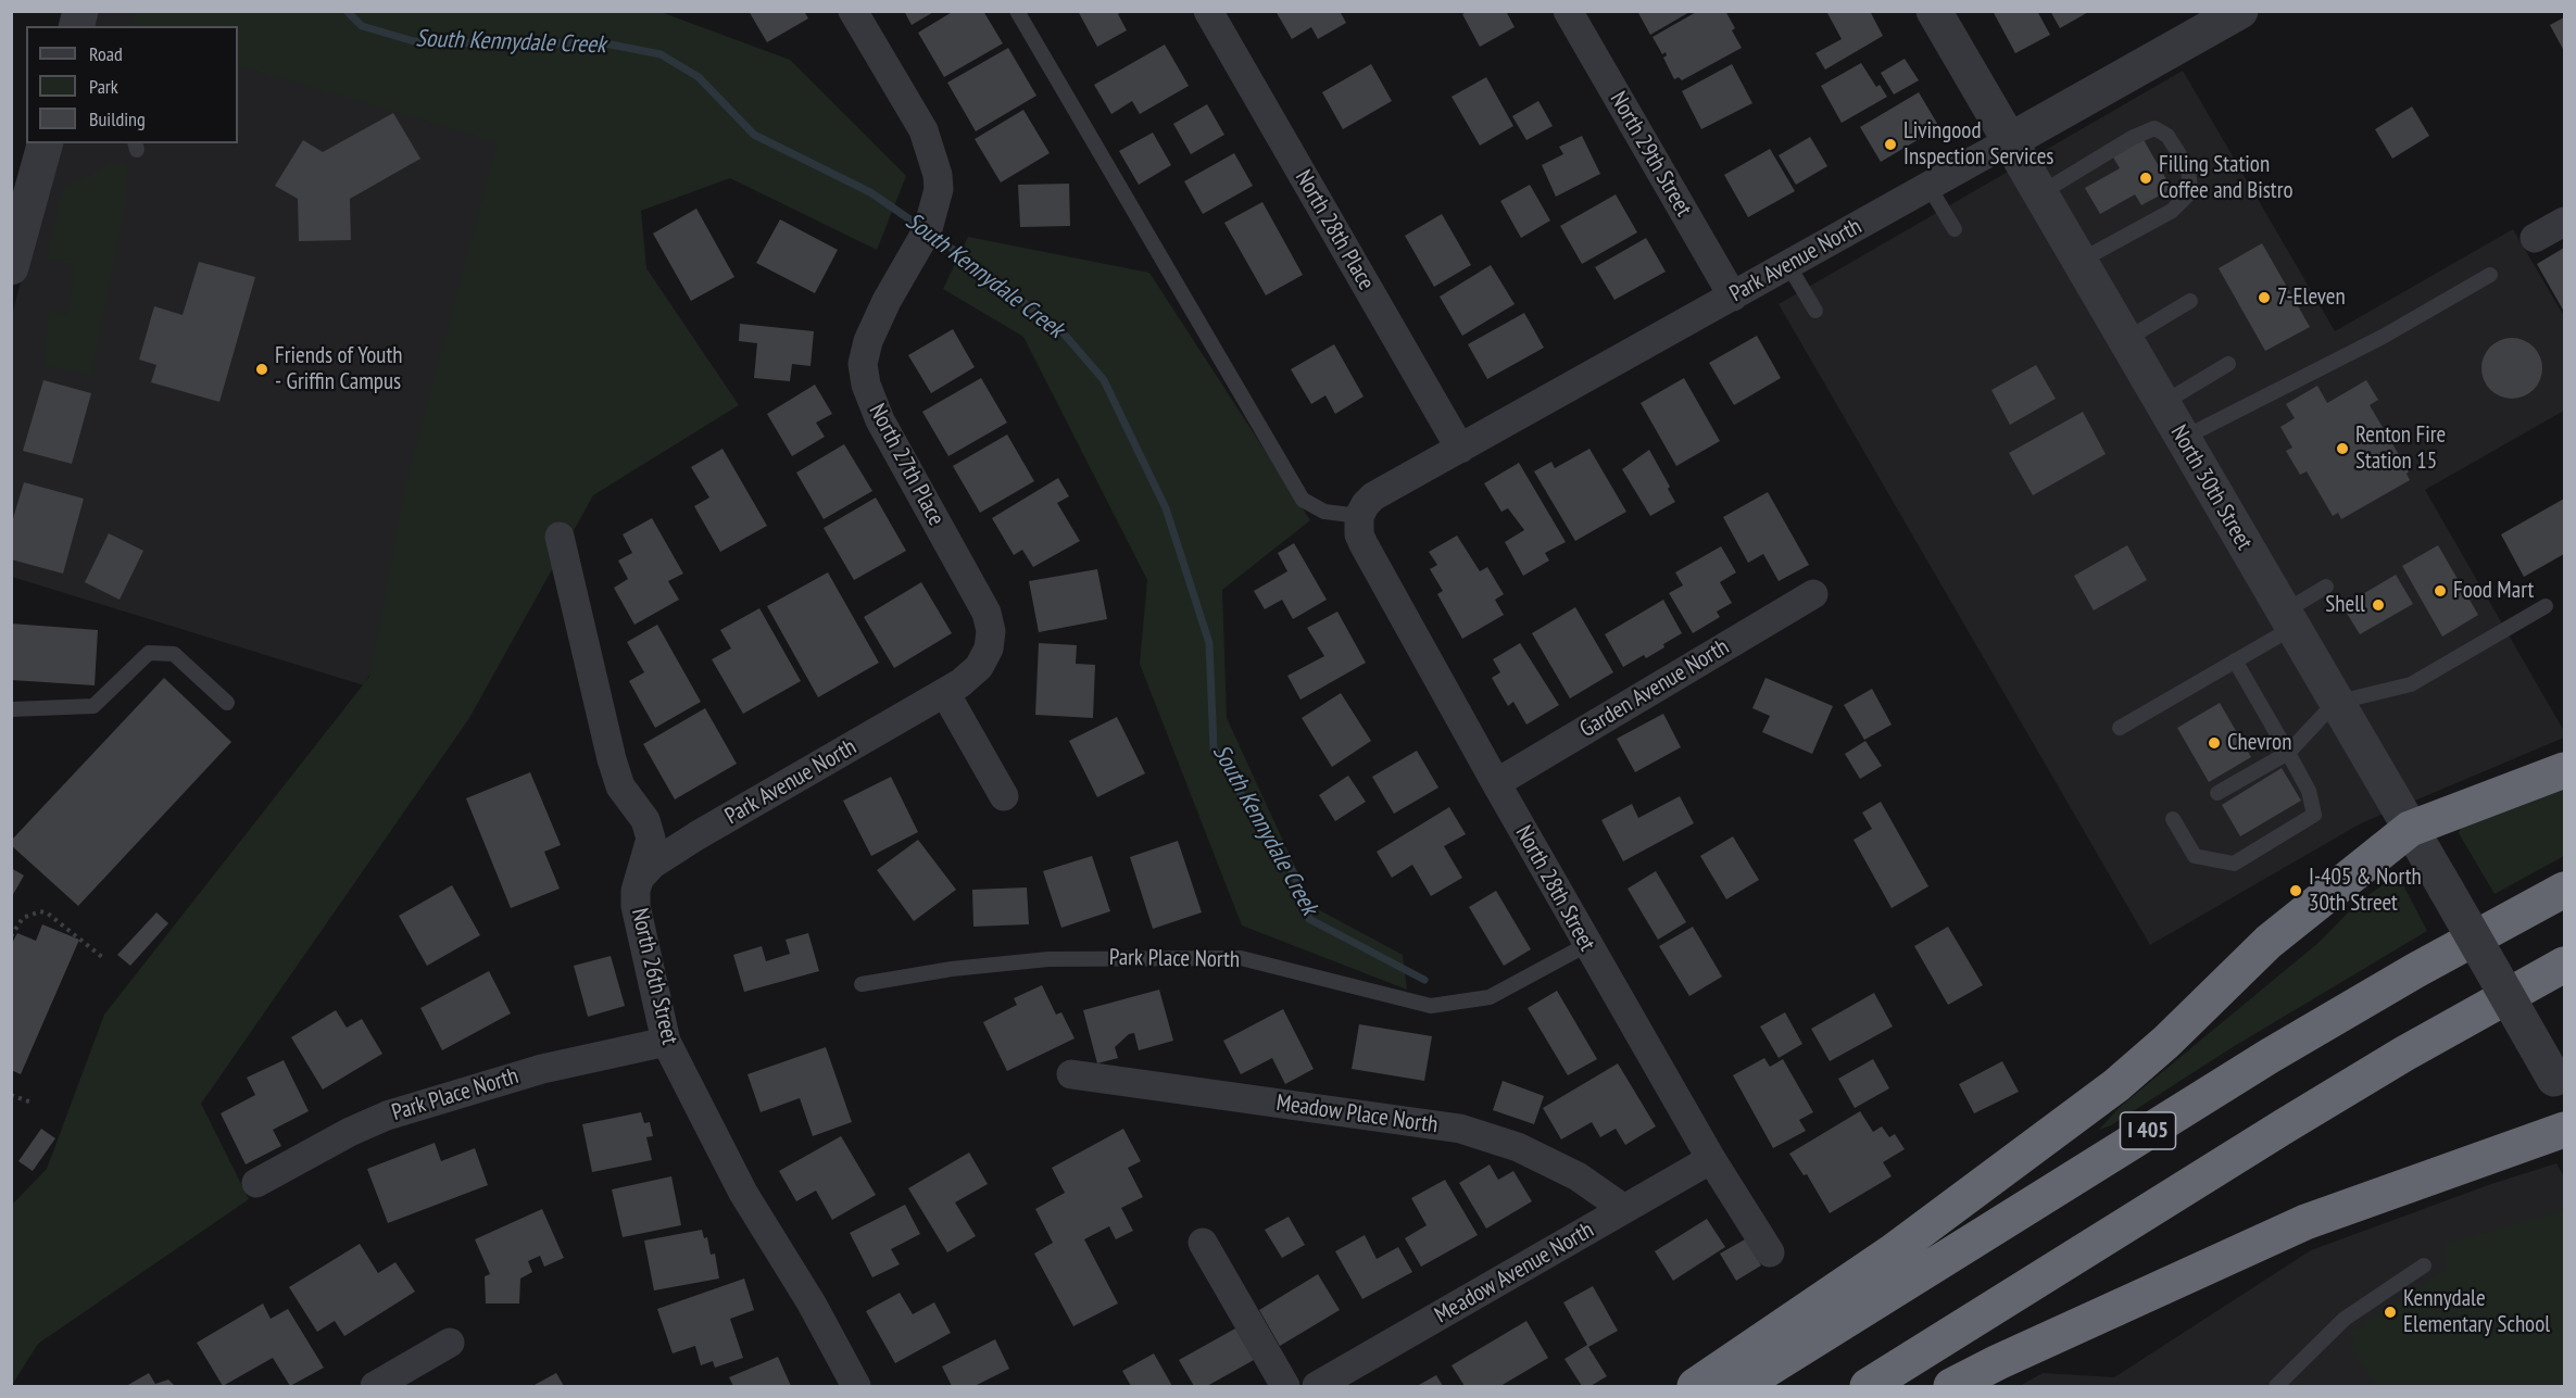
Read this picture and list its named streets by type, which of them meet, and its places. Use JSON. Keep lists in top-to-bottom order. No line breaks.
{"streets":{"highway":["I 405"],"street":["North 29th Street","North 28th Place","Park Avenue North","North 27th Place","North 30th Street","Garden Avenue North","North 28th Street","Park Place North","North 26th Street","Meadow Place North","Meadow Avenue North"]},"crossings":[["North 29th Street","Park Avenue North"],["North 28th Place","Park Avenue North"],["Park Avenue North","North 27th Place"],["Park Avenue North","North 30th Street"],["Park Avenue North","North 28th Street"],["Park Avenue North","North 26th Street"],["Garden Avenue North","North 28th Street"],["North 28th Street","Park Place North"],["North 28th Street","Meadow Avenue North"],["Park Place North","North 26th Street"],["Meadow Place North","Meadow Avenue North"]],"water":["South Kennydale Creek"],"places":["Livingood Inspection Services","Filling Station Coffee and Bistro","7-Eleven","Friends of Youth - Griffin Campus","Renton Fire Station 15","Food Mart","Shell","Chevron","I-405 & North 30th Street","Kennydale Elementary School"],"legend":["Road","Park","Building"]}
